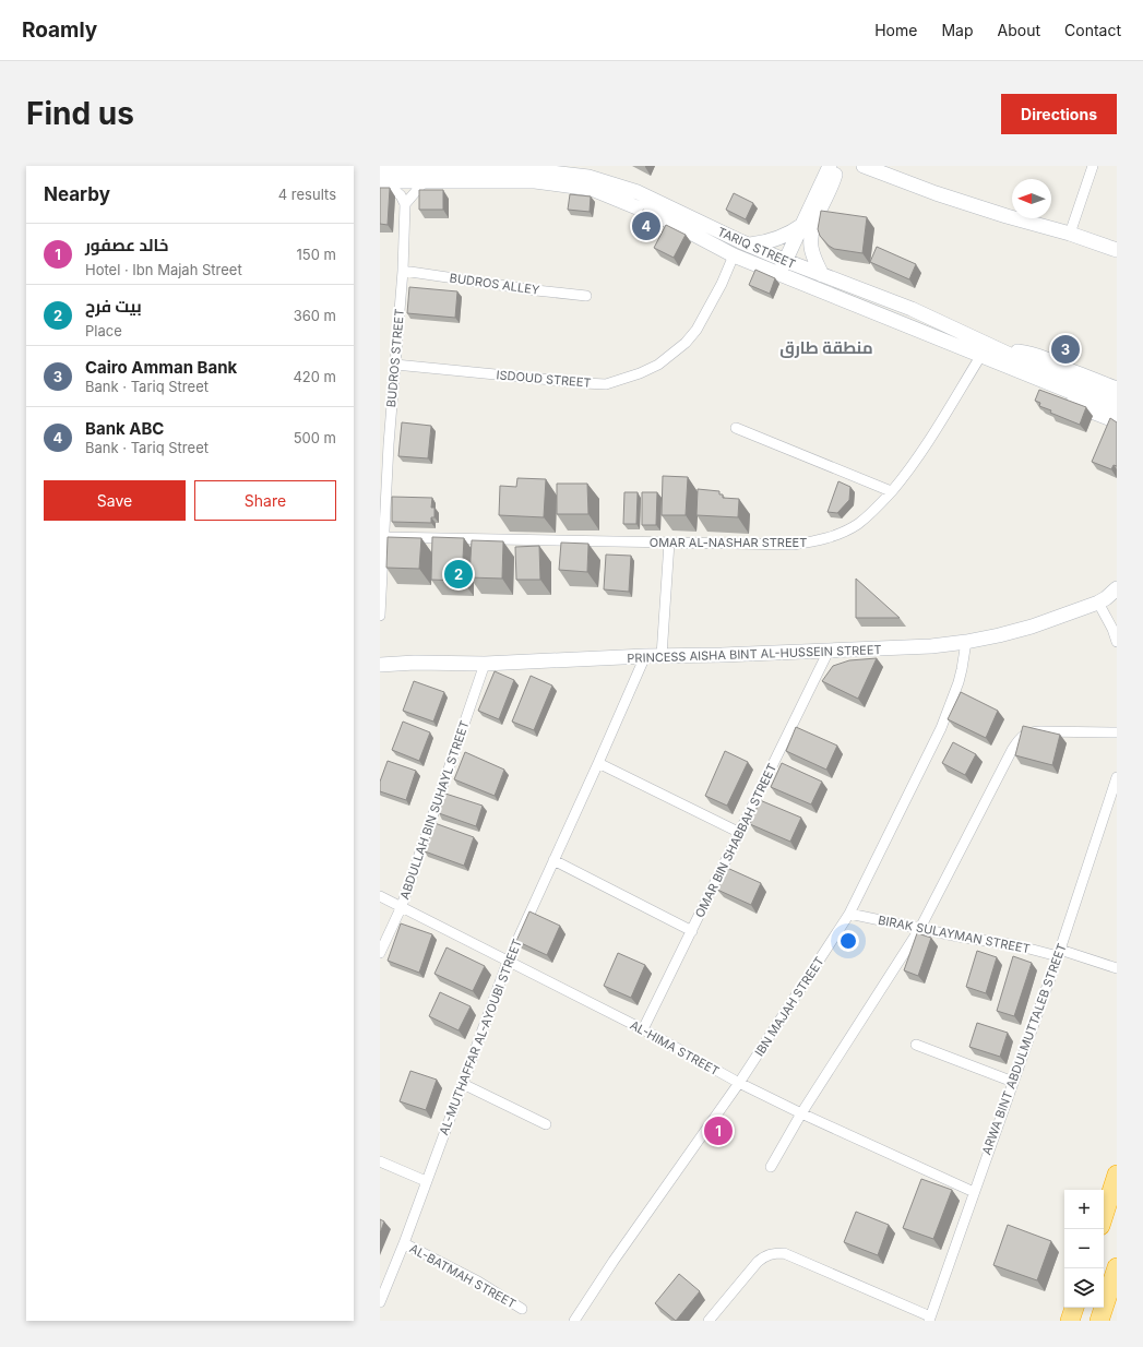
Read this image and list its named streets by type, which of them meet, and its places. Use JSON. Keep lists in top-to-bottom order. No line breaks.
{"streets":{"street":["TARIQ STREET","BUDROS ALLEY","BUDROS STREET","ISDOUD STREET","OMAR AL-NASHAR STREET","PRINCESS AISHA BINT AL-HUSSEIN STREET","ABDULLAH BIN SUHAYL STREET","OMAR BIN SHABBAH STREET","BIRAK SULAYMAN STREET","IBN MAJAH STREET","AL-MUTHAFFAR AL-AYOUBI STREET","AL-HIMA STREET","ARWA BINT ABDULMUTTALEB STREET","AL-BATMAH STREET"]},"crossings":[["TARIQ STREET","ISDOUD STREET"],["TARIQ STREET","OMAR AL-NASHAR STREET"],["BUDROS ALLEY","BUDROS STREET"],["BUDROS STREET","ISDOUD STREET"],["BUDROS STREET","OMAR AL-NASHAR STREET"],["PRINCESS AISHA BINT AL-HUSSEIN STREET","ABDULLAH BIN SUHAYL STREET"],["PRINCESS AISHA BINT AL-HUSSEIN STREET","OMAR BIN SHABBAH STREET"],["PRINCESS AISHA BINT AL-HUSSEIN STREET","IBN MAJAH STREET"],["PRINCESS AISHA BINT AL-HUSSEIN STREET","AL-MUTHAFFAR AL-AYOUBI STREET"],["ABDULLAH BIN SUHAYL STREET","AL-HIMA STREET"],["OMAR BIN SHABBAH STREET","AL-HIMA STREET"],["BIRAK SULAYMAN STREET","IBN MAJAH STREET"],["BIRAK SULAYMAN STREET","ARWA BINT ABDULMUTTALEB STREET"],["IBN MAJAH STREET","AL-HIMA STREET"],["AL-MUTHAFFAR AL-AYOUBI STREET","AL-HIMA STREET"],["AL-MUTHAFFAR AL-AYOUBI STREET","AL-BATMAH STREET"],["AL-HIMA STREET","ARWA BINT ABDULMUTTALEB STREET"]],"districts":["منطقة طارق"],"north":"left","page":{"header":"Roamly","nav":["Home","Map","About","Contact"],"buttons":["Directions",["Save","Share"]],"title":"Find us","heading":["Nearby","4 results"],"pins":["4","3","2","1"],"list":[{"mark":"1","name":"خالد عصفور","note":"Hotel · Ibn Majah Street","value":"150 m"},{"mark":"2","name":"بيت فرح","note":"Place","value":"360 m"},{"mark":"3","name":"Cairo Amman Bank","note":"Bank · Tariq Street","value":"420 m"},{"mark":"4","name":"Bank ABC","note":"Bank · Tariq Street","value":"500 m"}],"map_buttons":["+","−"]}}
